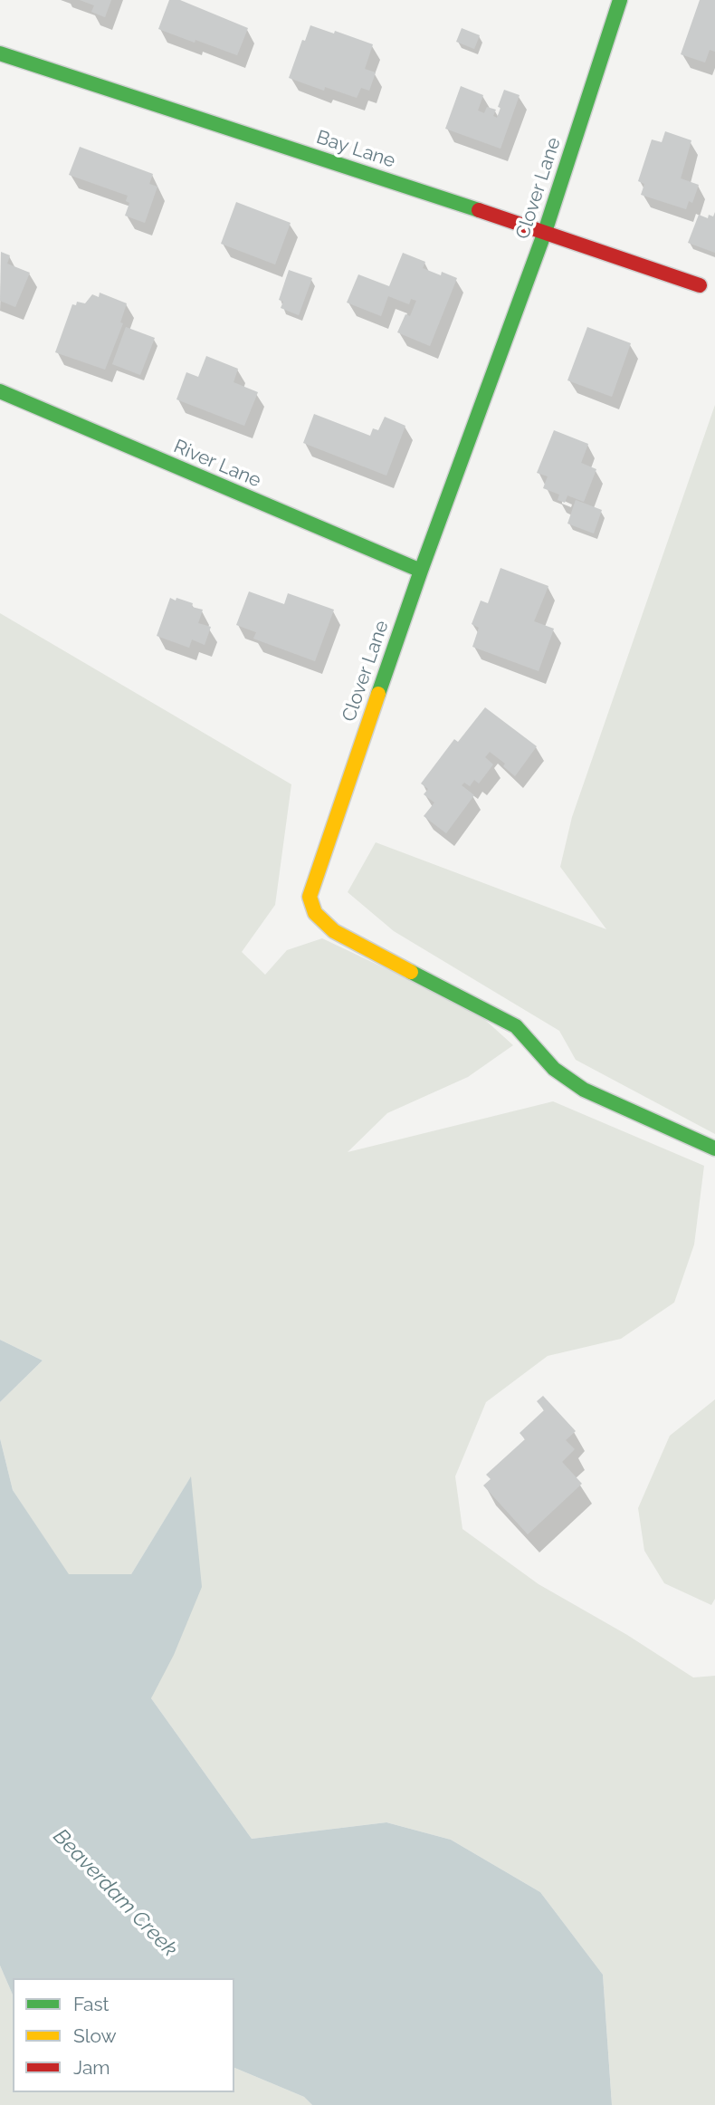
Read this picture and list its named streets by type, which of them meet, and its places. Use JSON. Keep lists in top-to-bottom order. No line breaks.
{"streets":{"street":["Bay Lane","Clover Lane","River Lane"]},"crossings":[["Bay Lane","Clover Lane"],["Clover Lane","River Lane"]],"water":["Beaverdam Creek"],"legend":["Fast","Slow","Jam"]}
